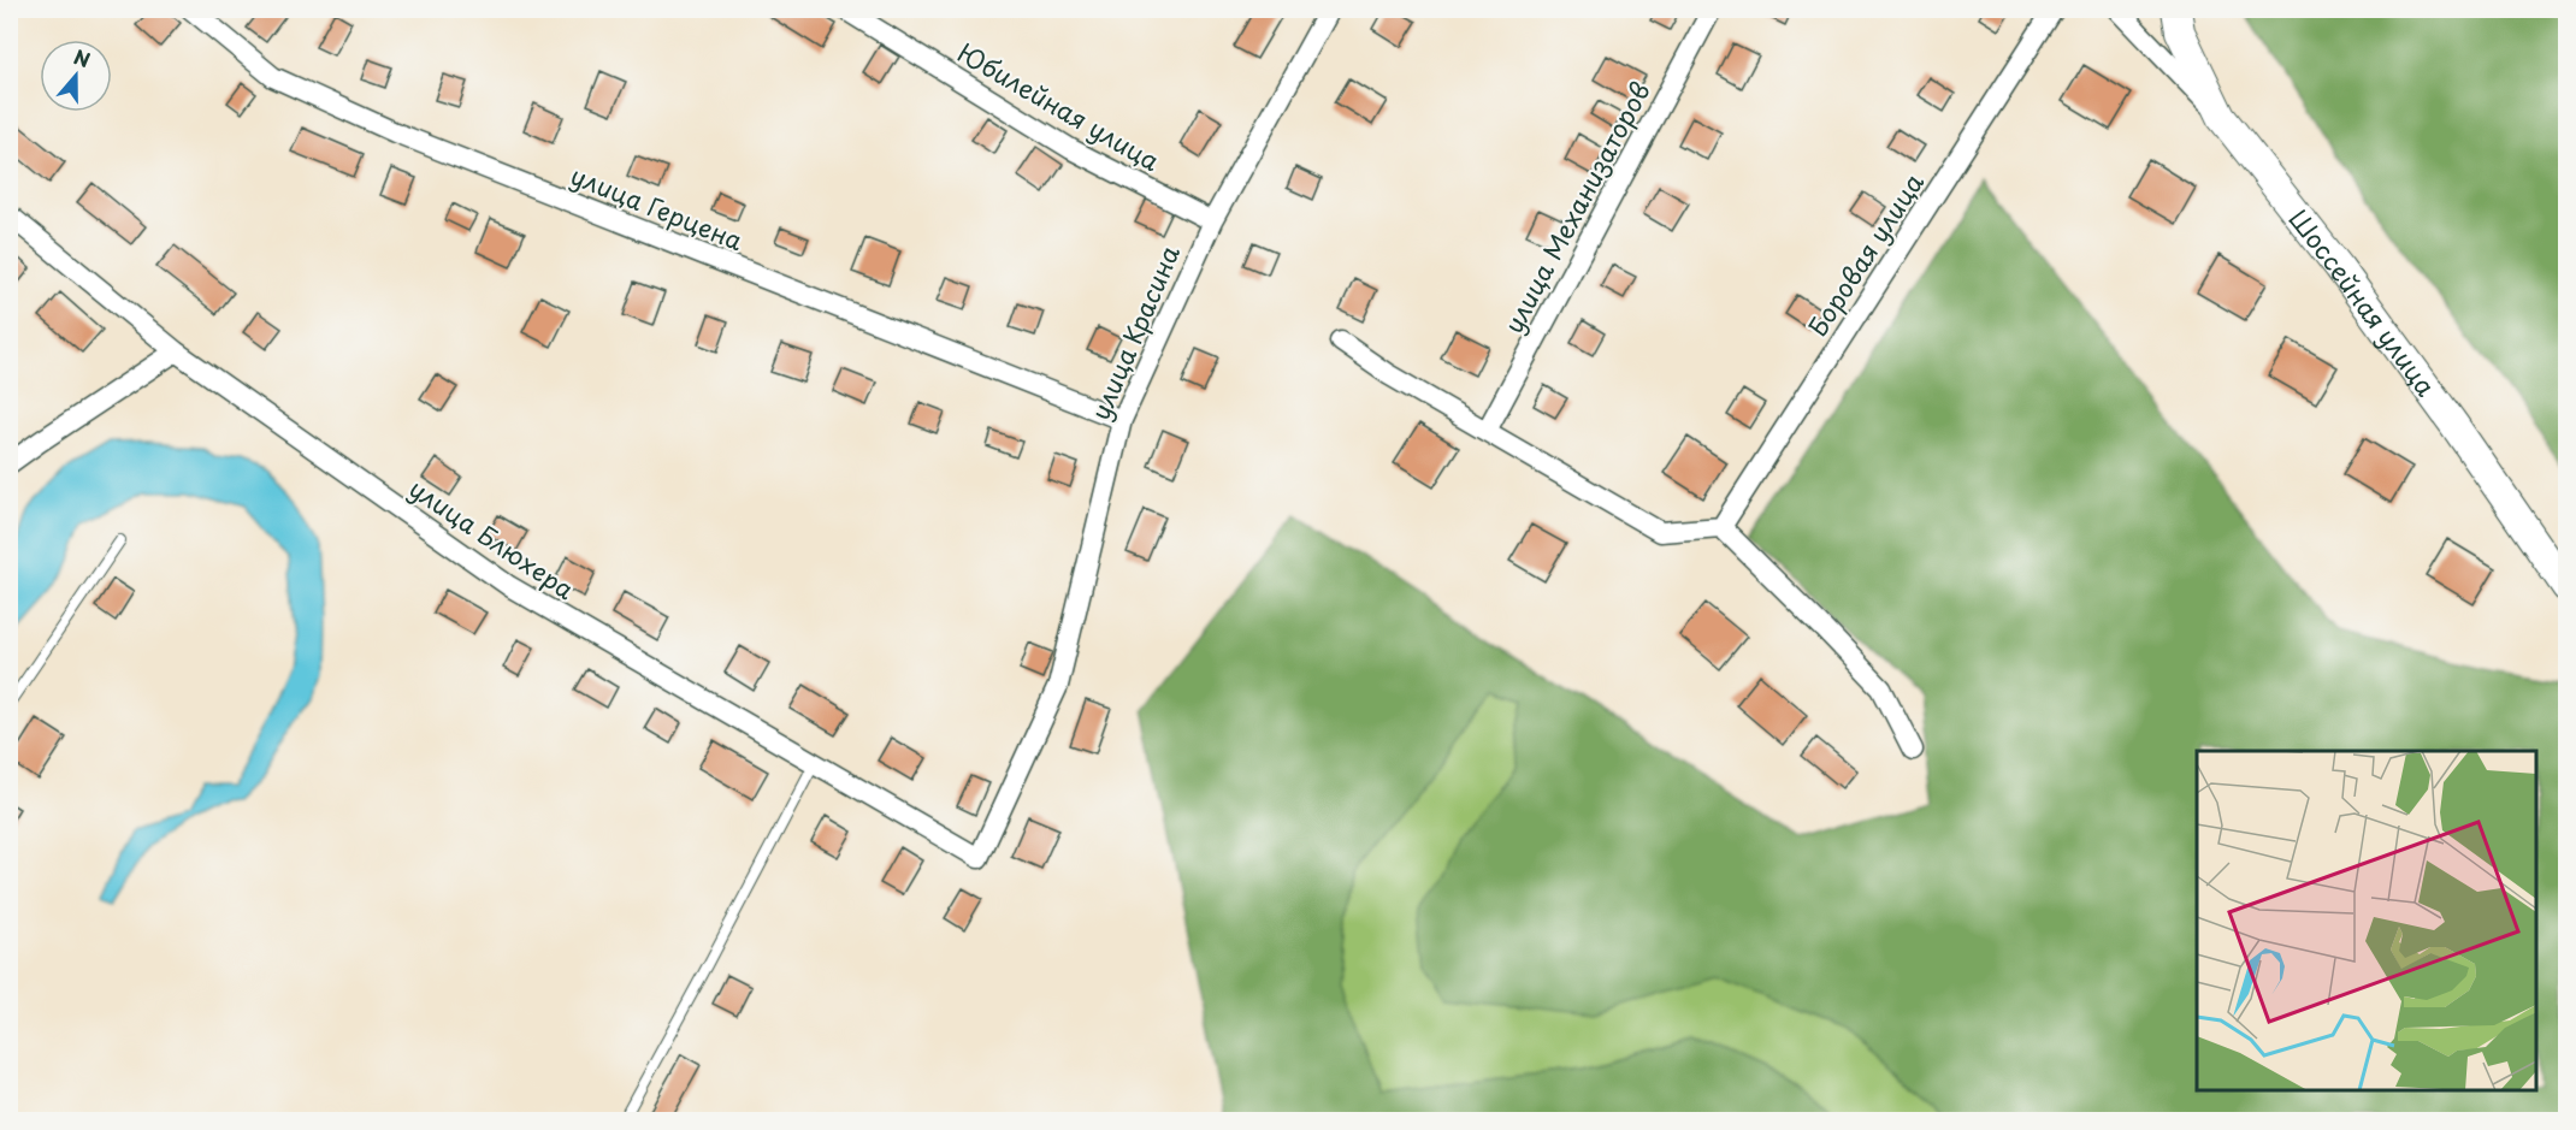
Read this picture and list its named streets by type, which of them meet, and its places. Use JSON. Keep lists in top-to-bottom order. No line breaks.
{"streets":{"main road":["Шоссейная улица"],"street":["Юбилейная улица","улица Герцена","улица Механизаторов","Боровая улица","улица Красина","улица Блюхера"]},"crossings":[["Юбилейная улица","улица Красина"],["улица Герцена","улица Красина"],["улица Красина","улица Блюхера"]],"north":"top"}
